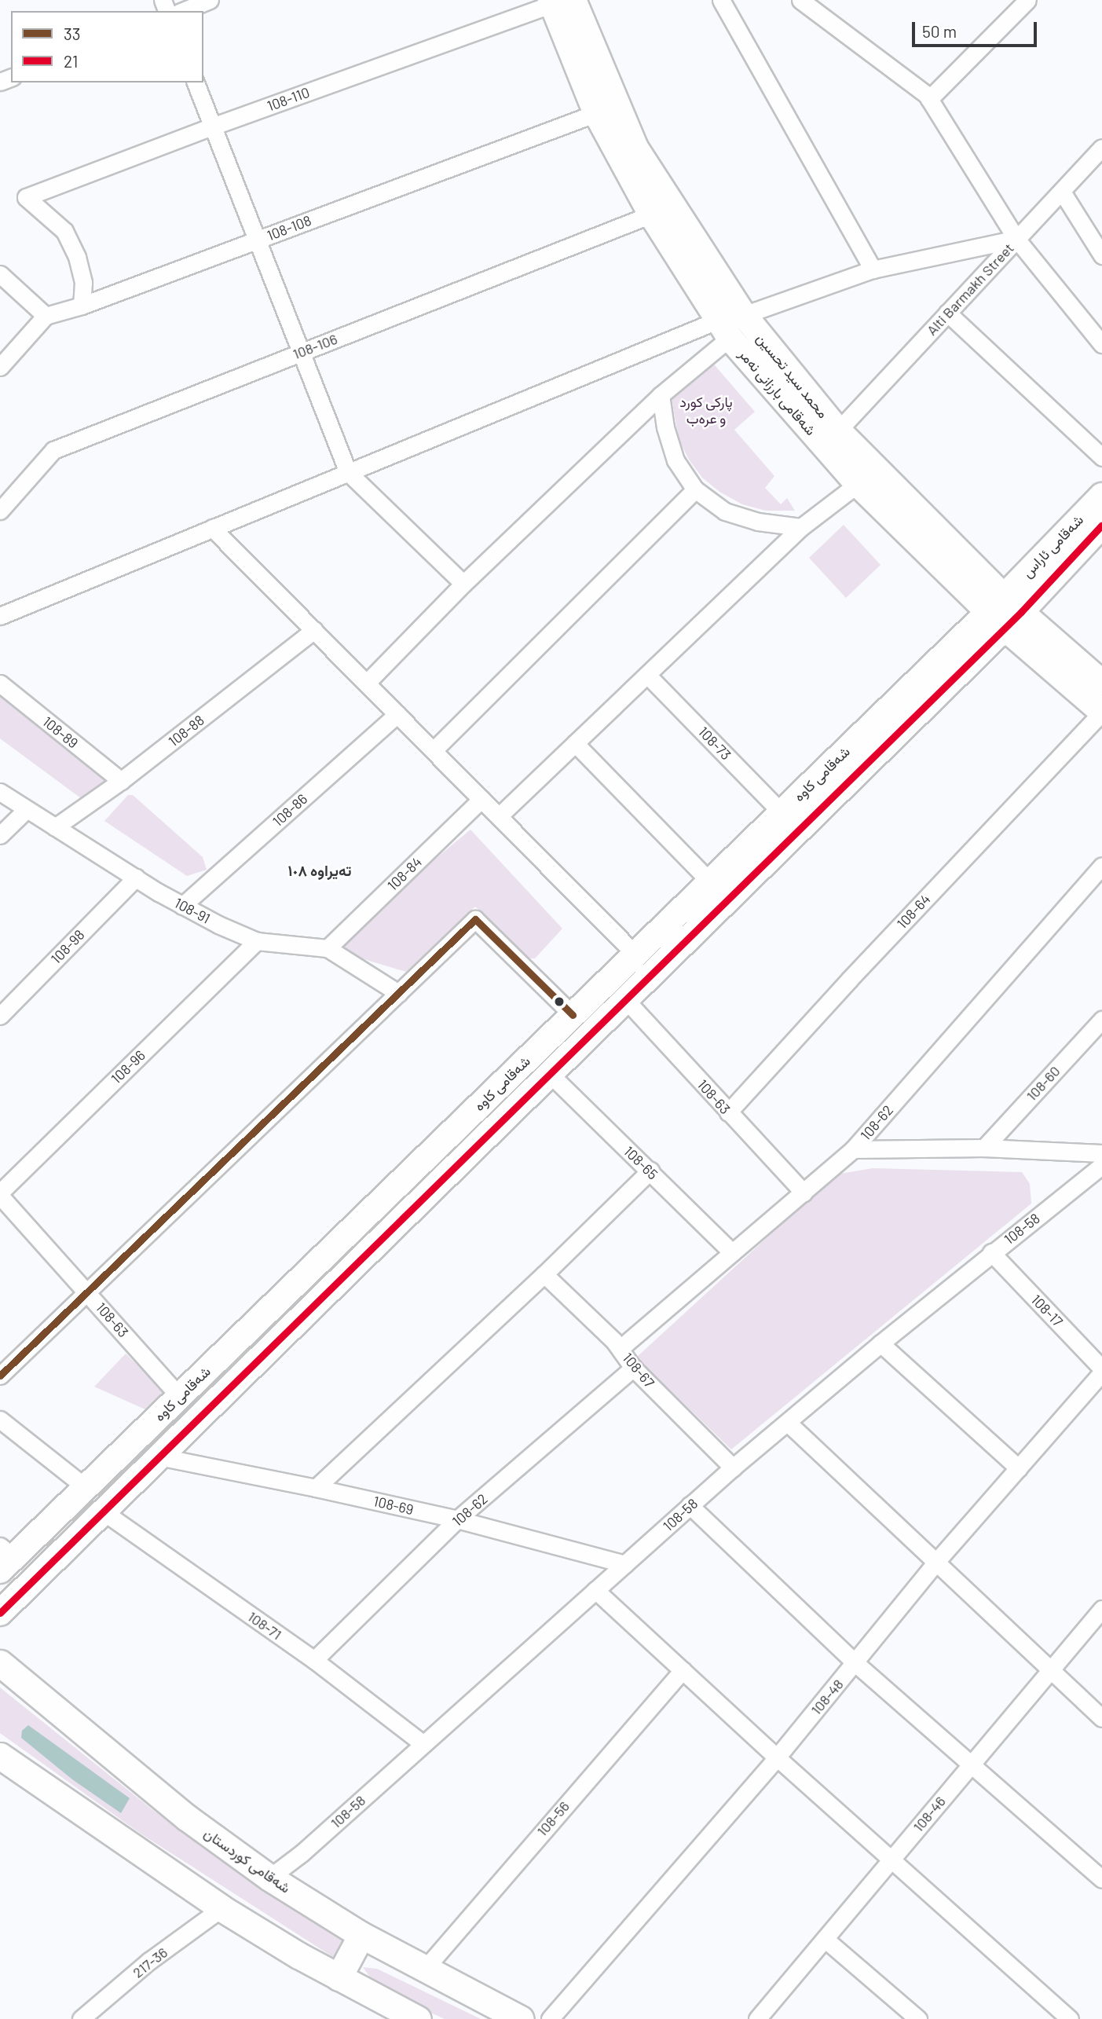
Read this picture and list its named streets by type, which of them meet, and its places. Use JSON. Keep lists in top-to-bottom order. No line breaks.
{"streets":{"highway":["شەقامی کوردستان"],"main road":["محمد سید تحسین","شەقامی بارزانی نەمر","شەقامی ئاراس","شەقامی کاوە"],"street":["108-110","108-108","Alti Barmakh Street","108-106","108-88","108-89","108-73","108-86","108-84","108-91","108-64","108-98","108-96","108-60","108-63","108-62","108-65","108-58","108-17","108-67","108-69","108-71","108-48","108-46","108-56","217-36"]},"crossings":[["108-110","108-108"],["108-110","محمد سید تحسین"],["108-110","شەقامی بارزانی نەمر"],["108-108","شەقامی بارزانی نەمر"],["Alti Barmakh Street","محمد سید تحسین"],["108-106","شەقامی بارزانی نەمر"],["محمد سید تحسین","شەقامی بارزانی نەمر"],["محمد سید تحسین","شەقامی ئاراس"],["محمد سید تحسین","شەقامی کاوە"],["شەقامی بارزانی نەمر","شەقامی ئاراس"],["شەقامی بارزانی نەمر","شەقامی کاوە"],["شەقامی بارزانی نەمر","108-64"],["شەقامی ئاراس","شەقامی کاوە"],["108-88","108-89"],["108-88","108-91"],["108-73","شەقامی کاوە"],["شەقامی کاوە","108-63"],["شەقامی کاوە","108-65"],["شەقامی کاوە","108-69"],["شەقامی کاوە","108-71"],["108-86","108-91"],["108-84","108-91"],["108-91","108-98"],["108-91","108-96"],["108-64","108-63"],["108-96","108-63"],["108-63","108-62"],["108-62","108-65"],["108-62","108-67"],["108-62","108-69"],["108-62","108-71"],["108-58","108-17"],["108-58","108-67"],["108-58","108-69"],["108-58","108-71"],["108-58","شەقامی کوردستان"],["108-17","108-48"],["108-56","شەقامی کوردستان"]],"districts":["تەیراوە ١٠٨"],"parks":["پاركی كورد و عرەب"],"lines":["transit line 21","transit line 33"],"legend":["33","21"],"scale_bar":"50 m"}
